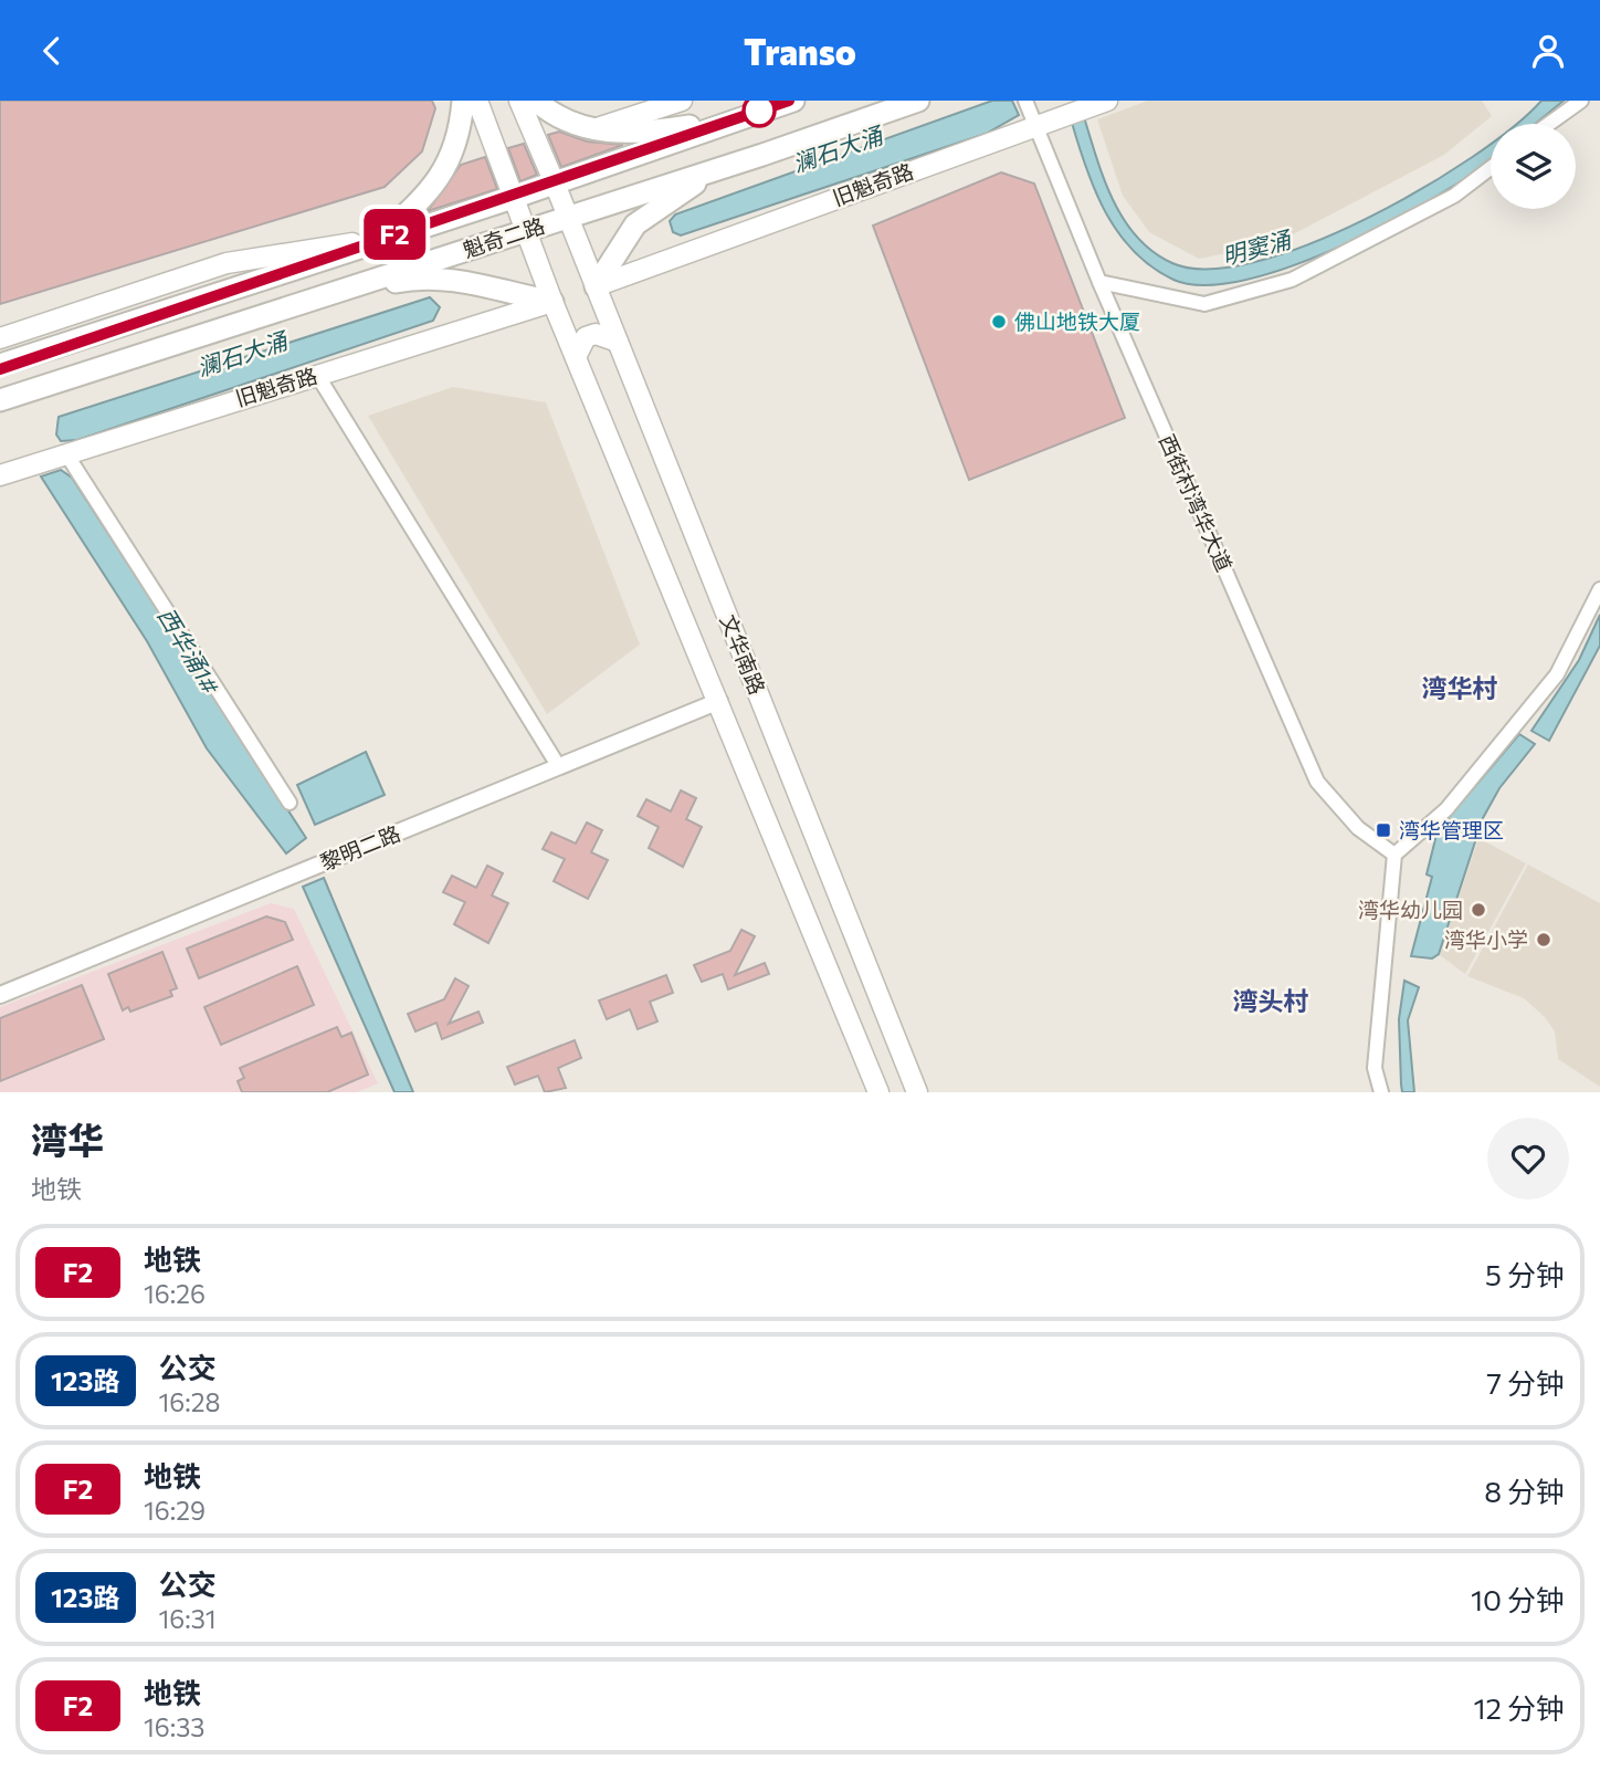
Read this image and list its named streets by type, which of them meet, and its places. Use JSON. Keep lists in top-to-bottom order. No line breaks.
{"streets":{"highway":["魁奇二路"],"main road":["旧魁奇路","文华南路"],"street":["西街村湾华大道","黎明二路"]},"crossings":[["旧魁奇路","西街村湾华大道"],["旧魁奇路","文华南路"],["魁奇二路","文华南路"],["文华南路","黎明二路"]],"districts":["湾华村","湾头村"],"water":["澜石大涌","明窦涌","西华涌1#"],"places":{"other":["佛山地铁大厦","湾华幼儿园","湾华小学"],"transit":["湾华管理区"]},"lines":["metro line F2"],"page":{"header":"Transo","on_map":"F2","heading":["湾华","地铁"],"list":[{"mark":"F2","name":"地铁","note":"16:26","value":"5 分钟"},{"mark":"123路","name":"公交","note":"16:28","value":"7 分钟"},{"mark":"F2","name":"地铁","note":"16:29","value":"8 分钟"},{"mark":"123路","name":"公交","note":"16:31","value":"10 分钟"},{"mark":"F2","name":"地铁","note":"16:33","value":"12 分钟"}]}}
